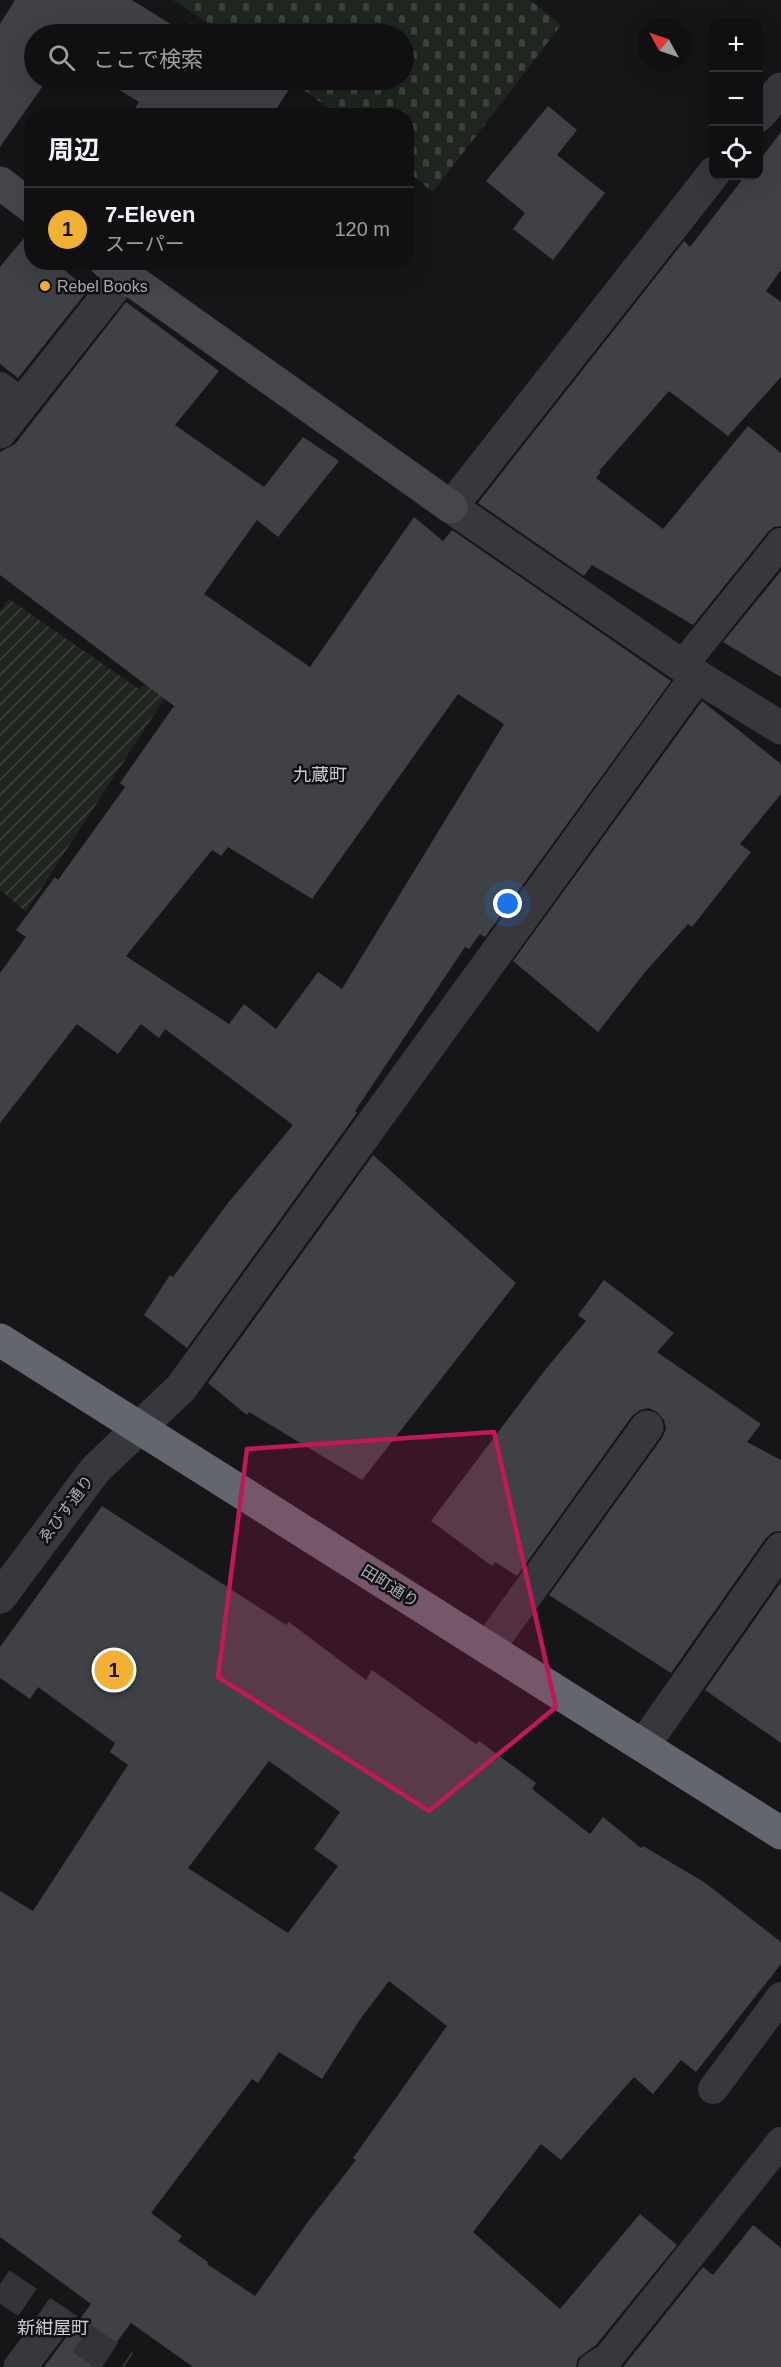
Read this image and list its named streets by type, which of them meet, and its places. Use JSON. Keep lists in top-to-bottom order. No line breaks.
{"streets":{"highway":["田町通り"],"street":["ゑびす通り"]},"crossings":[["ゑびす通り","田町通り"]],"districts":["九蔵町","新紺屋町"],"places":["Rebel Books"],"north":"top left","page":{"map_buttons":["+","−"],"search":"ここで検索","heading":"周辺","list":[{"mark":"1","name":"7-Eleven","note":"スーパー","value":"120 m"}],"pins":"1"}}
